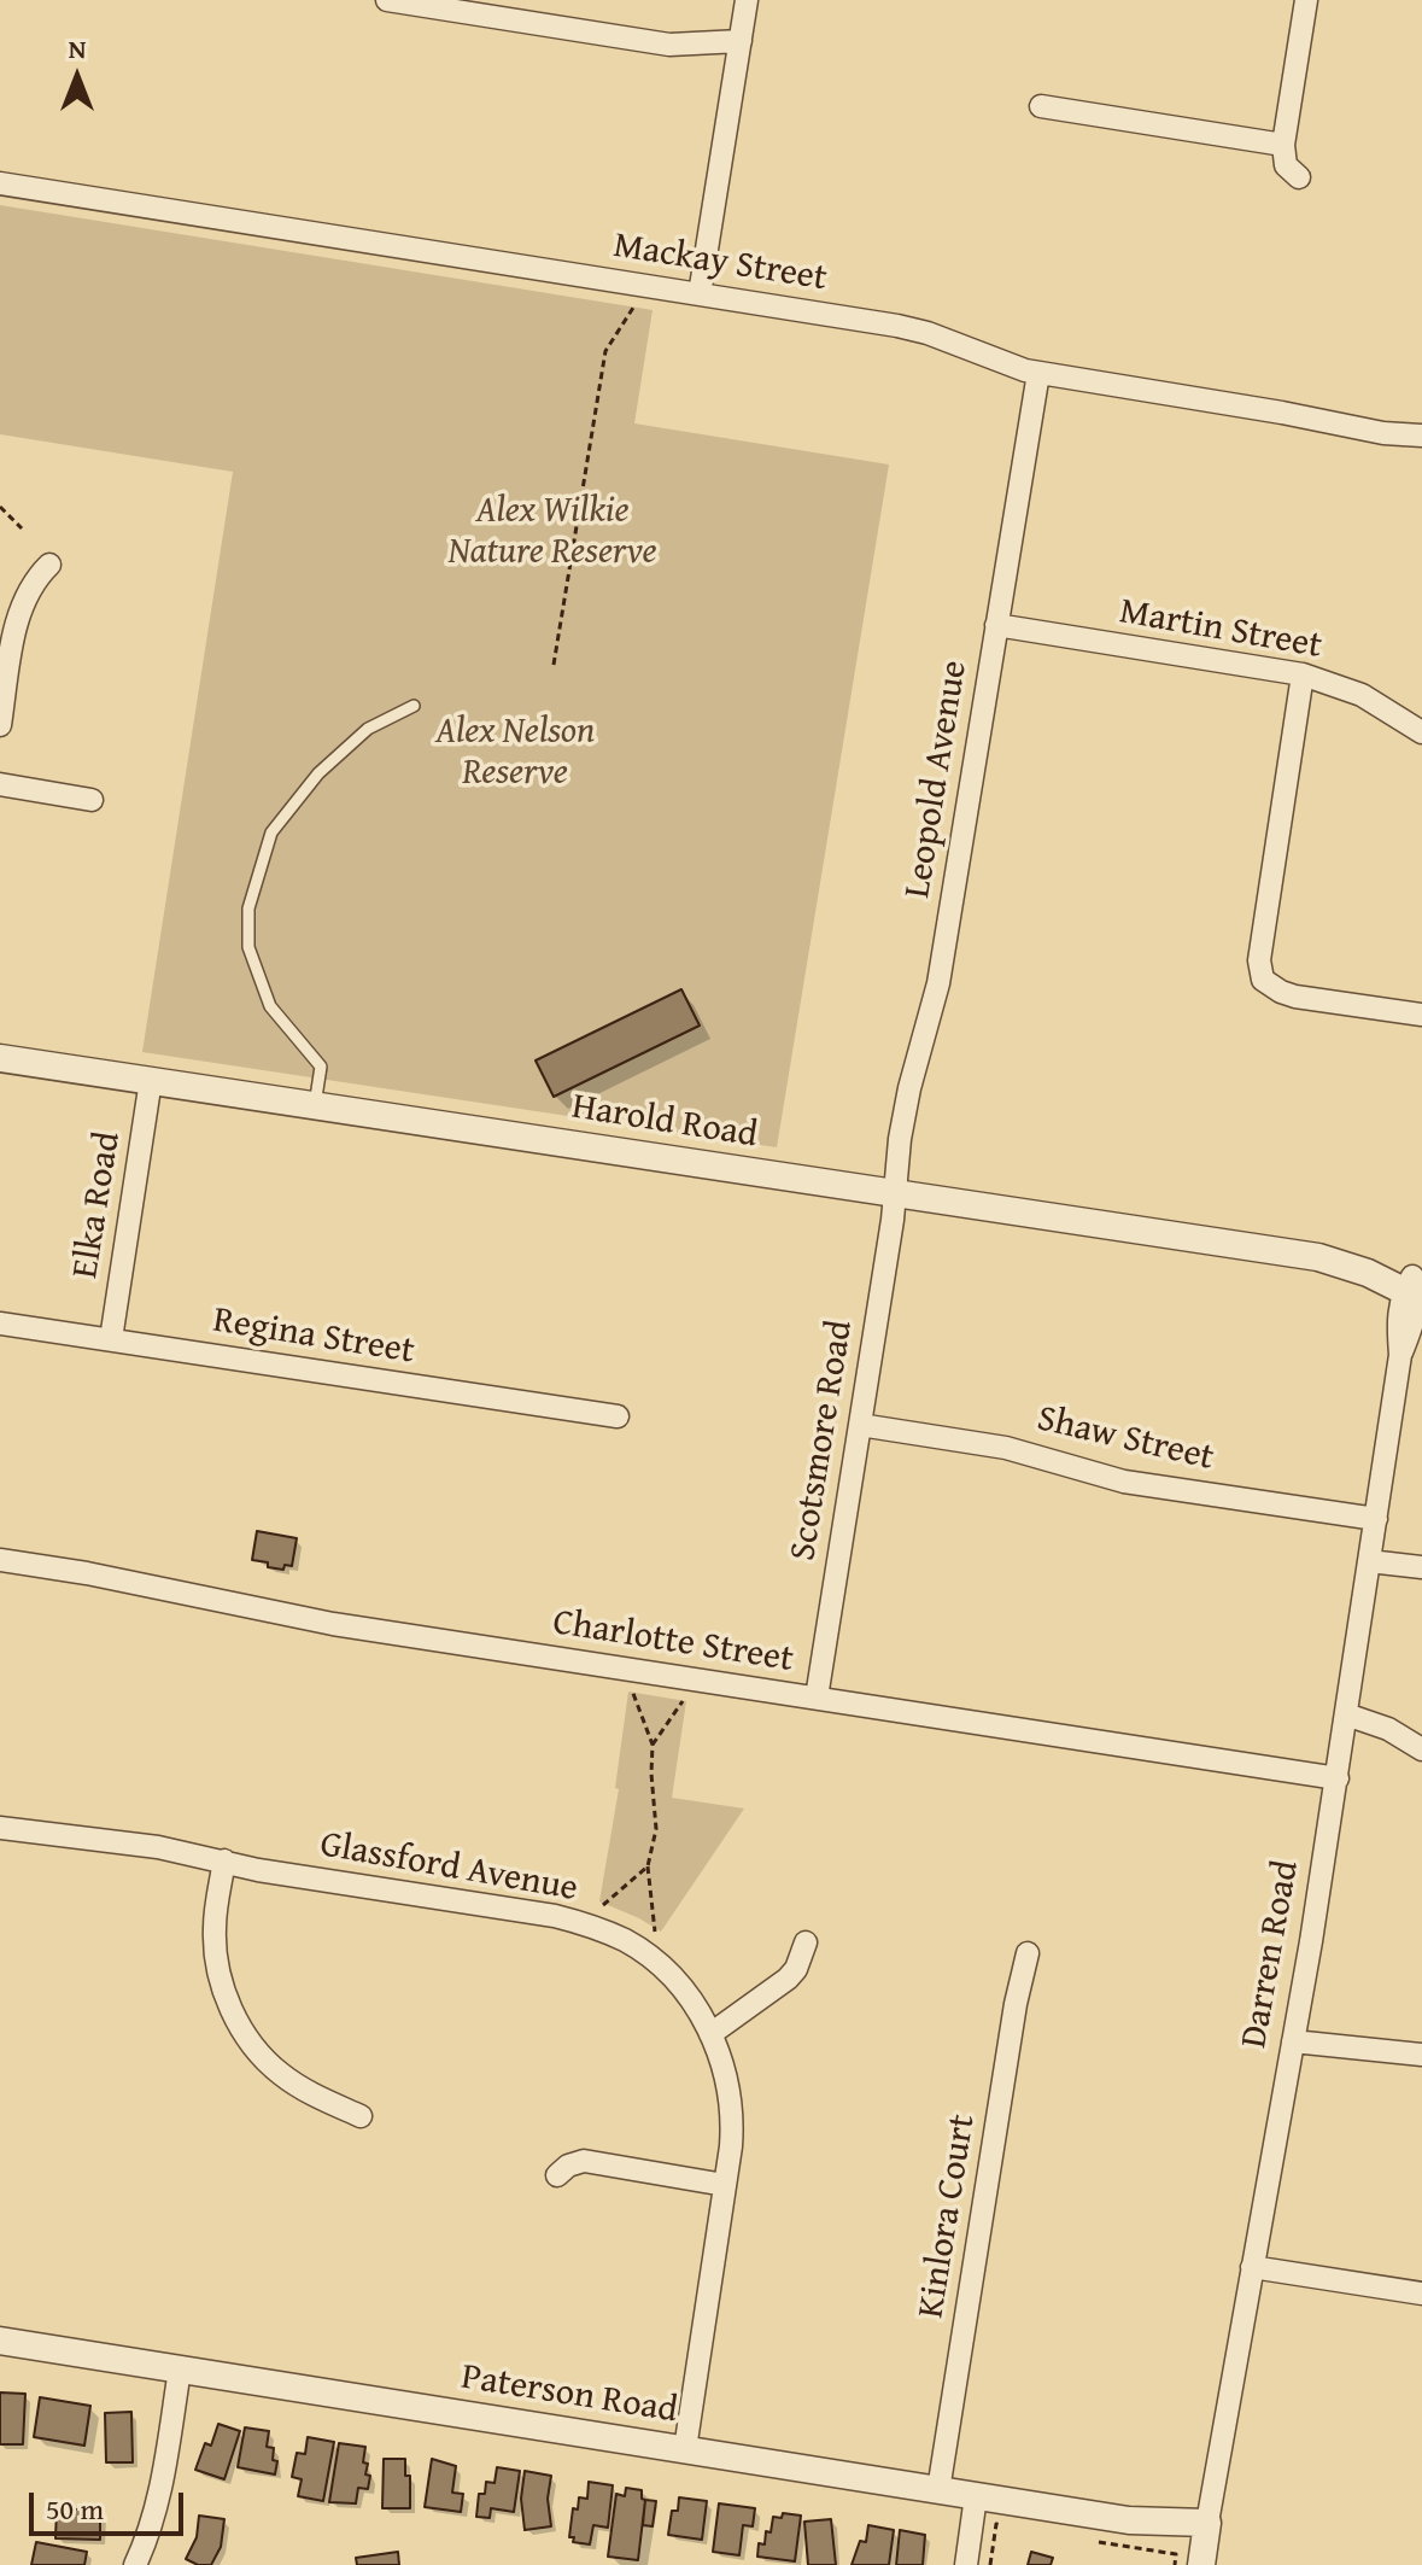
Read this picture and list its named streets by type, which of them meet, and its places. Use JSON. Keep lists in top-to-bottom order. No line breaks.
{"streets":{"street":["Mackay Street","Martin Street","Leopold Avenue","Harold Road","Elka Road","Regina Street","Shaw Street","Scotsmore Road","Charlotte Street","Glassford Avenue","Darren Road","Kinlora Court","Paterson Road"]},"crossings":[["Mackay Street","Leopold Avenue"],["Martin Street","Leopold Avenue"],["Leopold Avenue","Harold Road"],["Leopold Avenue","Scotsmore Road"],["Harold Road","Elka Road"],["Harold Road","Scotsmore Road"],["Harold Road","Darren Road"],["Elka Road","Regina Street"],["Shaw Street","Scotsmore Road"],["Shaw Street","Darren Road"],["Scotsmore Road","Charlotte Street"],["Charlotte Street","Darren Road"],["Glassford Avenue","Paterson Road"],["Darren Road","Paterson Road"],["Kinlora Court","Paterson Road"]],"parks":["Alex Wilkie Nature Reserve","Alex Nelson Reserve"],"scale_bar":"50 m","north":"top"}
